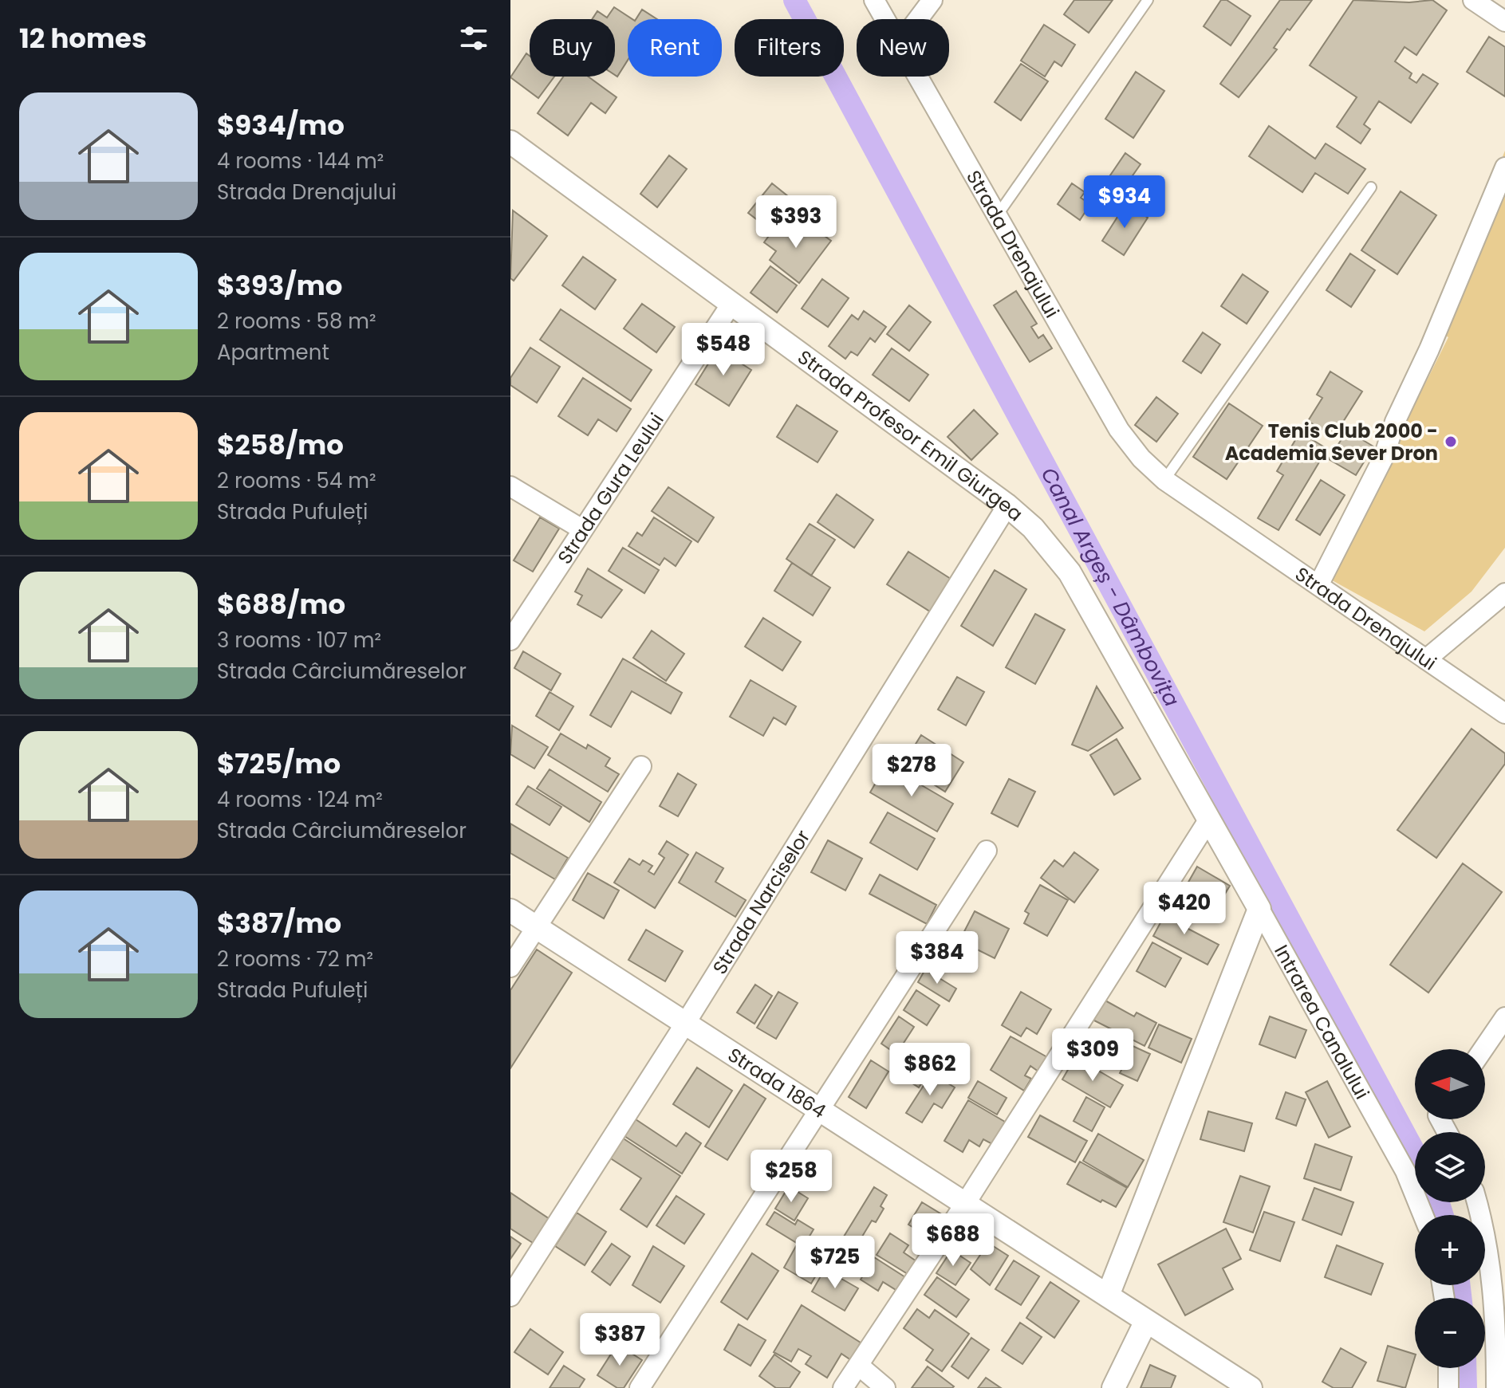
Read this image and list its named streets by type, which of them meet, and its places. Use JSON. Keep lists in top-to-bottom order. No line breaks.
{"streets":{"street":["Strada Drenajului","Strada Profesor Emil Giurgea","Strada Gura Leului","Strada Narciselor","Intrarea Canalului","Strada 1864"]},"crossings":[["Strada Profesor Emil Giurgea","Strada Gura Leului"],["Strada Profesor Emil Giurgea","Strada Narciselor"],["Strada Profesor Emil Giurgea","Intrarea Canalului"],["Strada Narciselor","Strada 1864"]],"water":["Canal Argeș - Dâmbovița"],"places":["Tenis Club 2000 - Academia Sever Dron"],"north":"left","page":{"heading":"12 homes","chip":["Buy","Rent","Filters","New"],"list":[{"name":"$934/mo","note":"4 rooms · 144 m² · Strada Drenajului"},{"name":"$393/mo","note":"2 rooms · 58 m² · Apartment"},{"name":"$258/mo","note":"2 rooms · 54 m² · Strada Pufuleți"},{"name":"$688/mo","note":"3 rooms · 107 m² · Strada Cârciumăreselor"},{"name":"$725/mo","note":"4 rooms · 124 m² · Strada Cârciumăreselor"},{"name":"$387/mo","note":"2 rooms · 72 m² · Strada Pufuleți"}],"price":["$934","$393","$548","$278","$420","$384","$309","$862","$258","$688","$725","$387"],"map_buttons":["+","−"]}}
